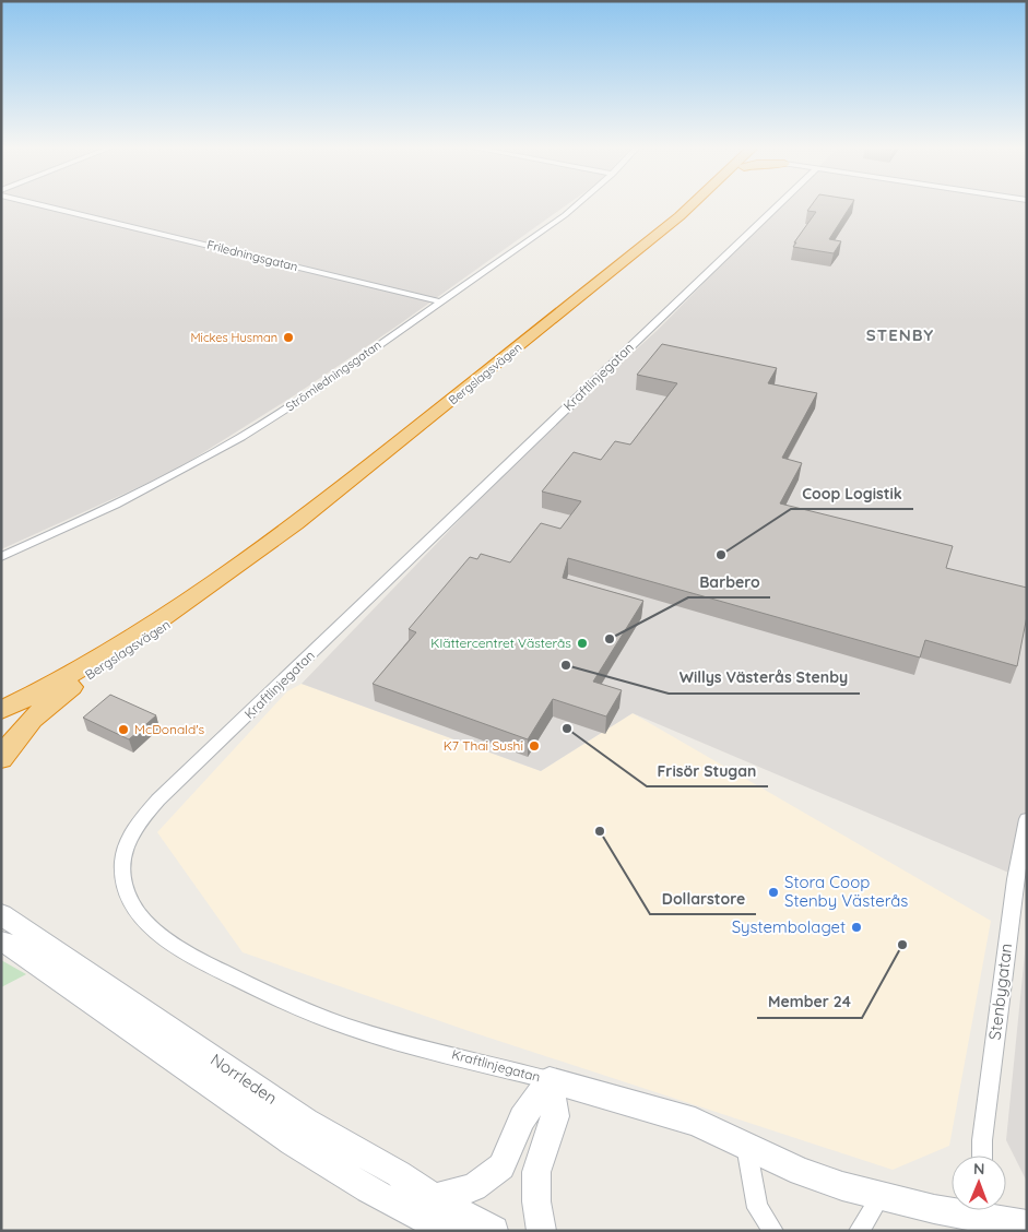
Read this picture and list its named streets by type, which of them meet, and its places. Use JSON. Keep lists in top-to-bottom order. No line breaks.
{"streets":{"highway":["Bergslagsvägen"],"main road":["Norrleden"],"street":["Friledningsgatan","Strömledningsgatan","Kraftlinjegatan","Stenbygatan"]},"crossings":[["Friledningsgatan","Strömledningsgatan"]],"districts":["STENBY"],"places":["Mickes Husman","Coop Logistik","Barbero","Klättercentret Västerås","Willys Västerås Stenby","Frisör Stugan","McDonald's","K7 Thai Sushi","Dollarstore","Stora Coop Stenby Västerås","Systembolaget","Member 24"],"north":"top"}
